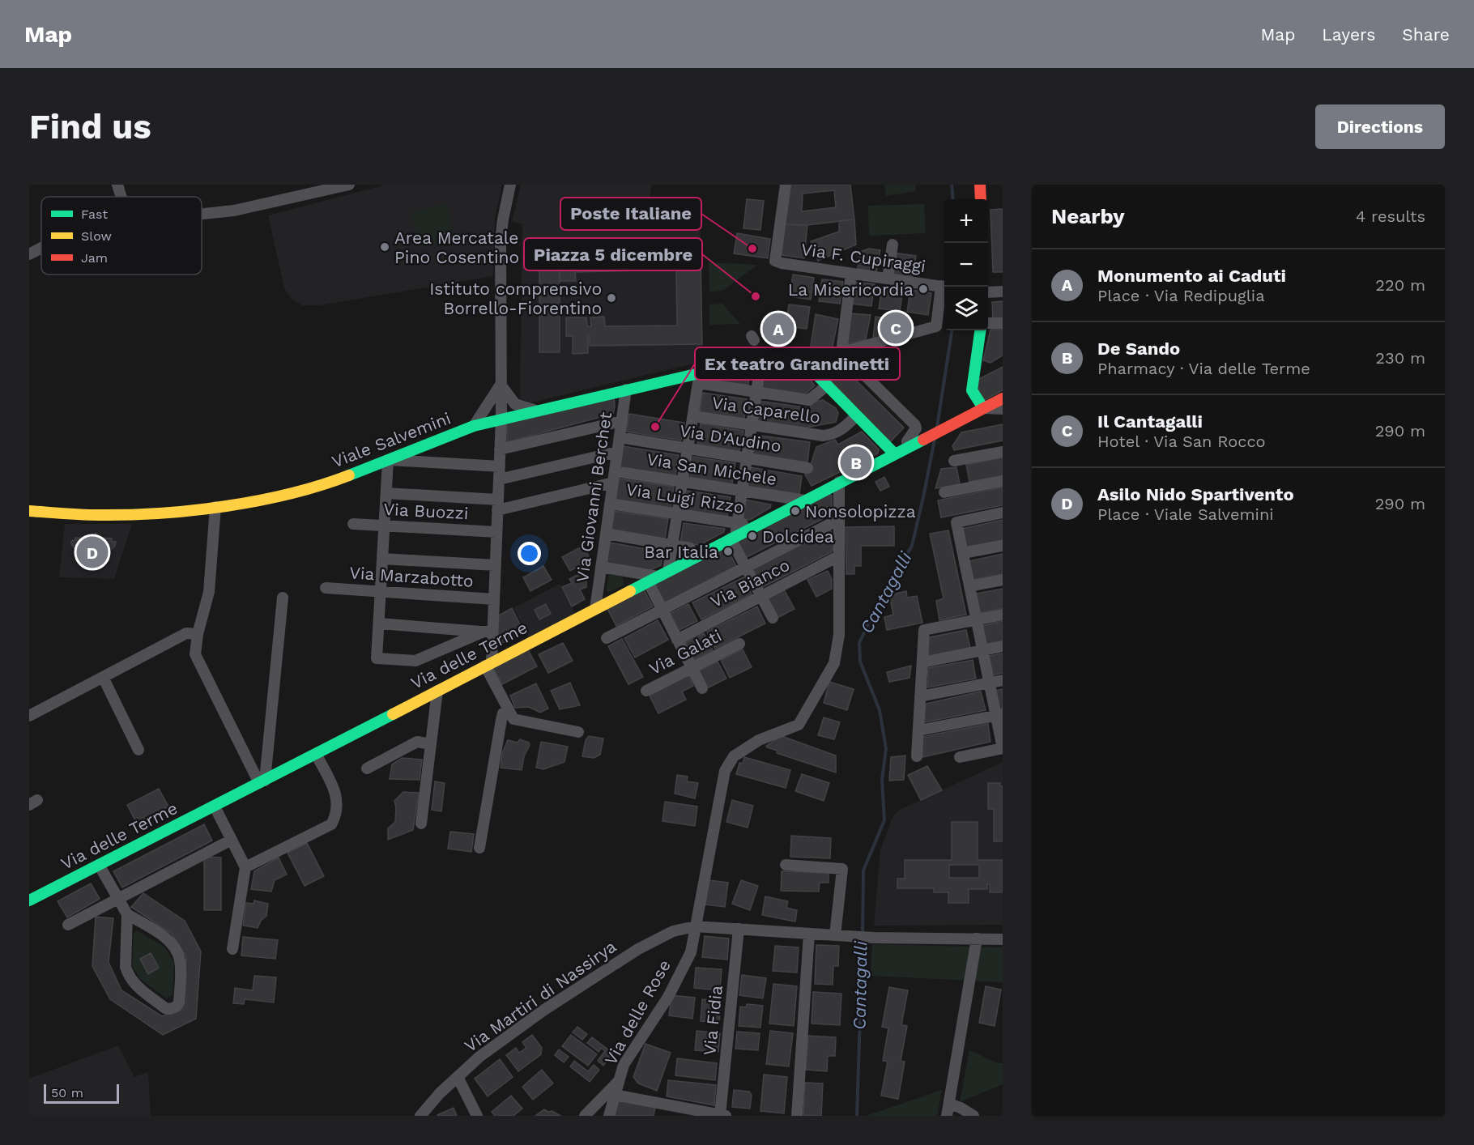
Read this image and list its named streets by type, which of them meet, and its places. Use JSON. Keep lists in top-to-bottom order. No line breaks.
{"streets":{"main road":["Viale Salvemini","Via delle Terme"],"street":["Via F. Cupiraggi","Via Caparello","Via D'Audino","Via San Michele","Via Giovanni Berchet","Via Luigi Rizzo","Via Buozzi","Via Marzabotto","Via Bianco","Via Galati","Via Martiri di Nassirya","Via delle Rose","Via Fidia"]},"crossings":[["Via Caparello","Viale Salvemini"],["Via D'Audino","Via Giovanni Berchet"],["Viale Salvemini","Via Giovanni Berchet"],["Viale Salvemini","Via delle Terme"],["Via San Michele","Via Giovanni Berchet"],["Via San Michele","Via delle Terme"],["Via Giovanni Berchet","Via Luigi Rizzo"],["Via Giovanni Berchet","Via delle Terme"],["Via Luigi Rizzo","Via delle Terme"],["Via Bianco","Via delle Rose"],["Via delle Terme","Via delle Rose"],["Via Martiri di Nassirya","Via delle Rose"],["Via Martiri di Nassirya","Via Fidia"]],"water":["Cantagalli"],"places":["Area Mercatale Pino Cosentino","Poste Italiane","La Misericordia","Piazza 5 dicembre","Istituto comprensivo Borrello-Fiorentino","Ex teatro Grandinetti","Nonsolopizza","Dolcidea","Bar Italia"],"legend":["Fast","Slow","Jam"],"scale_bar":"50 m","page":{"header":"Map","nav":["Map","Layers","Share"],"buttons":"Directions","title":"Find us","heading":["Nearby","4 results"],"map_buttons":["+","−"],"list":[{"mark":"A","name":"Monumento ai Caduti","note":"Place · Via Redipuglia","value":"220 m"},{"mark":"B","name":"De Sando","note":"Pharmacy · Via delle Terme","value":"230 m"},{"mark":"C","name":"Il Cantagalli","note":"Hotel · Via San Rocco","value":"290 m"},{"mark":"D","name":"Asilo Nido Spartivento","note":"Place · Viale Salvemini","value":"290 m"}],"pins":["C","A","B","D"],"scale":"50 m"}}
